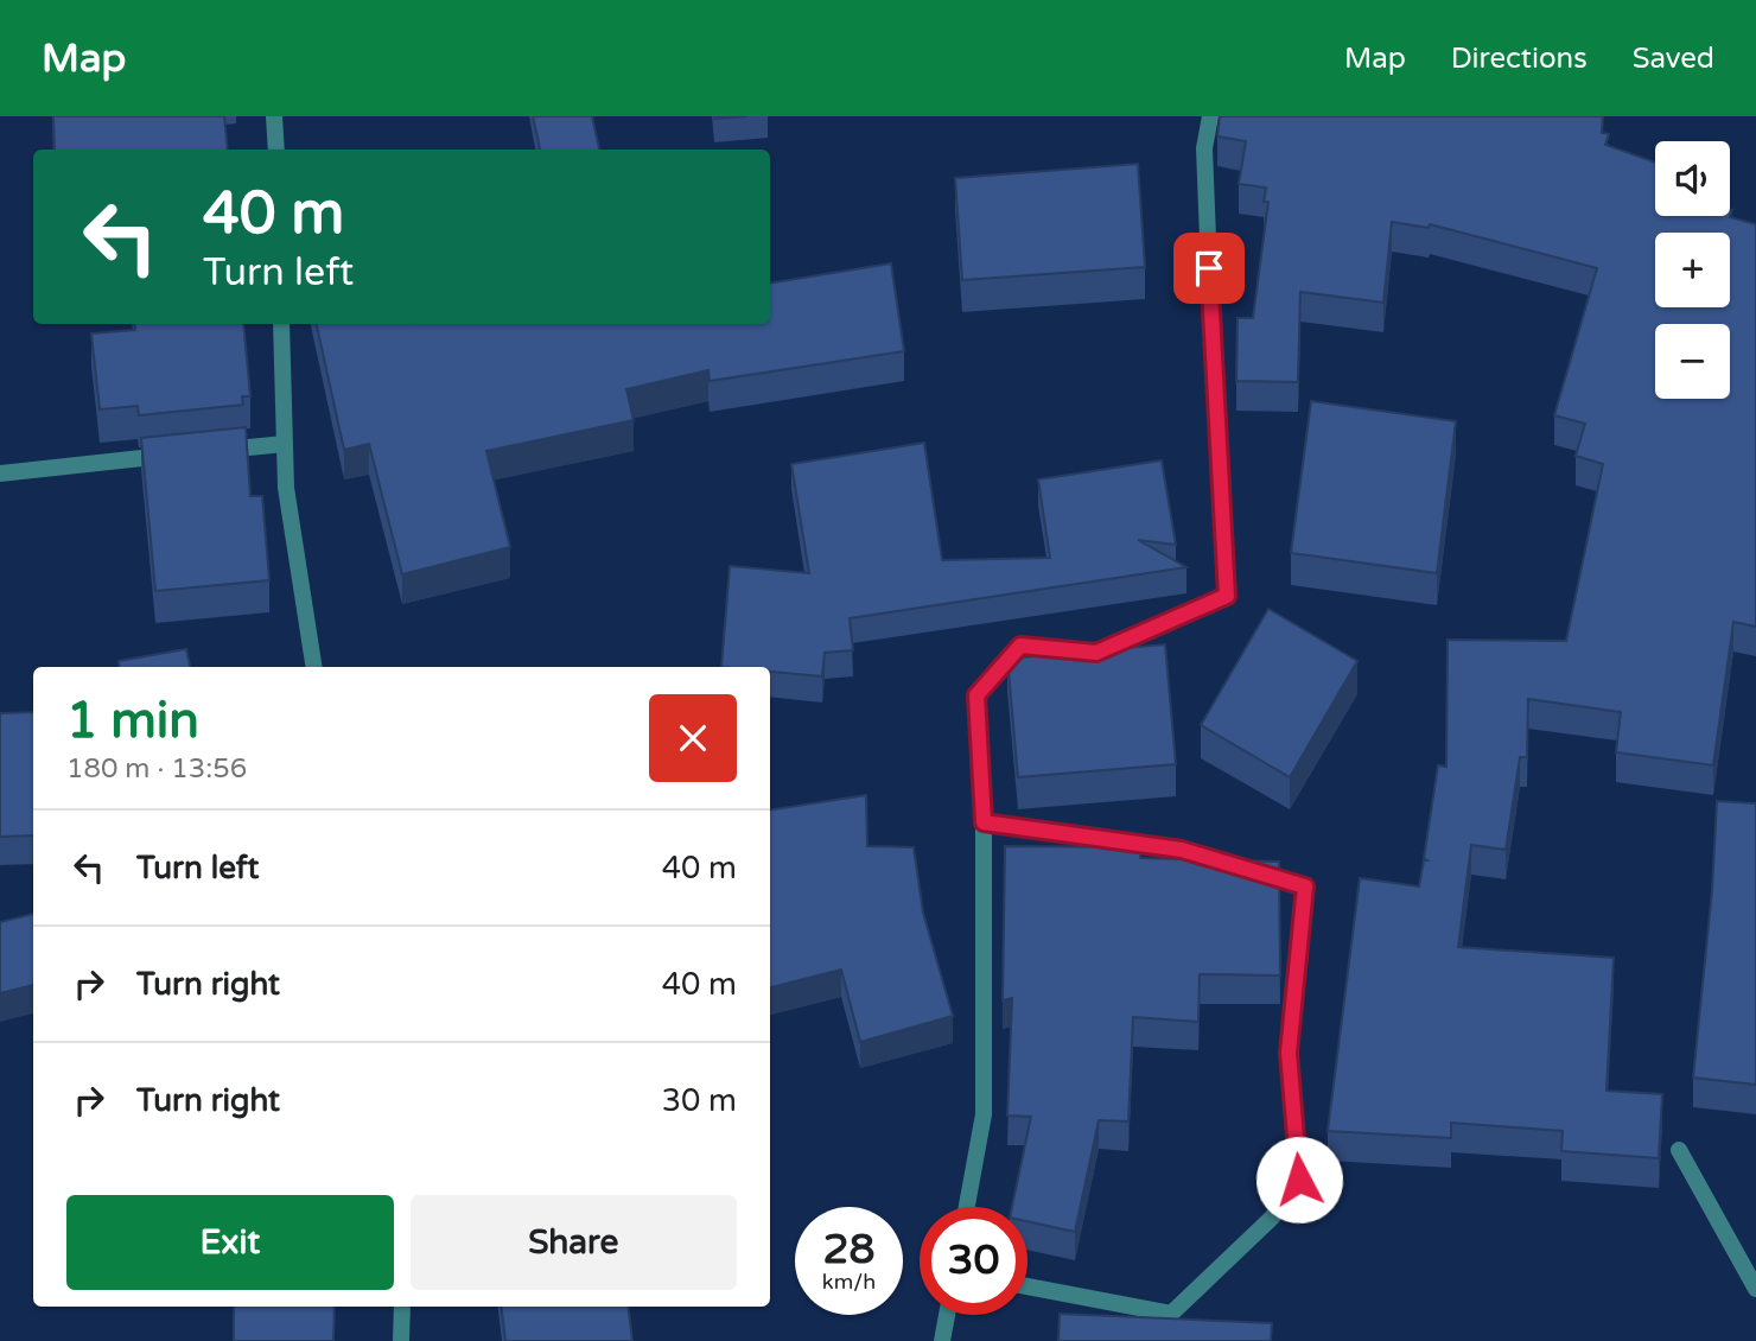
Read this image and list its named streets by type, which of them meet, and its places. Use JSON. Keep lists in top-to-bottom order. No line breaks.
{"page":{"header":"Map","nav":["Map","Directions","Saved"],"map_buttons":["+","−"],"turn":["40 m","Turn left"],"heading":["1 min","180 m · 13:56"],"list":[{"name":"Turn left","value":"40 m"},{"name":"Turn right","value":"40 m"},{"name":"Turn right","value":"30 m"}],"buttons":["Exit","Share"],"speed":"28 km/h","limit":"30"}}
